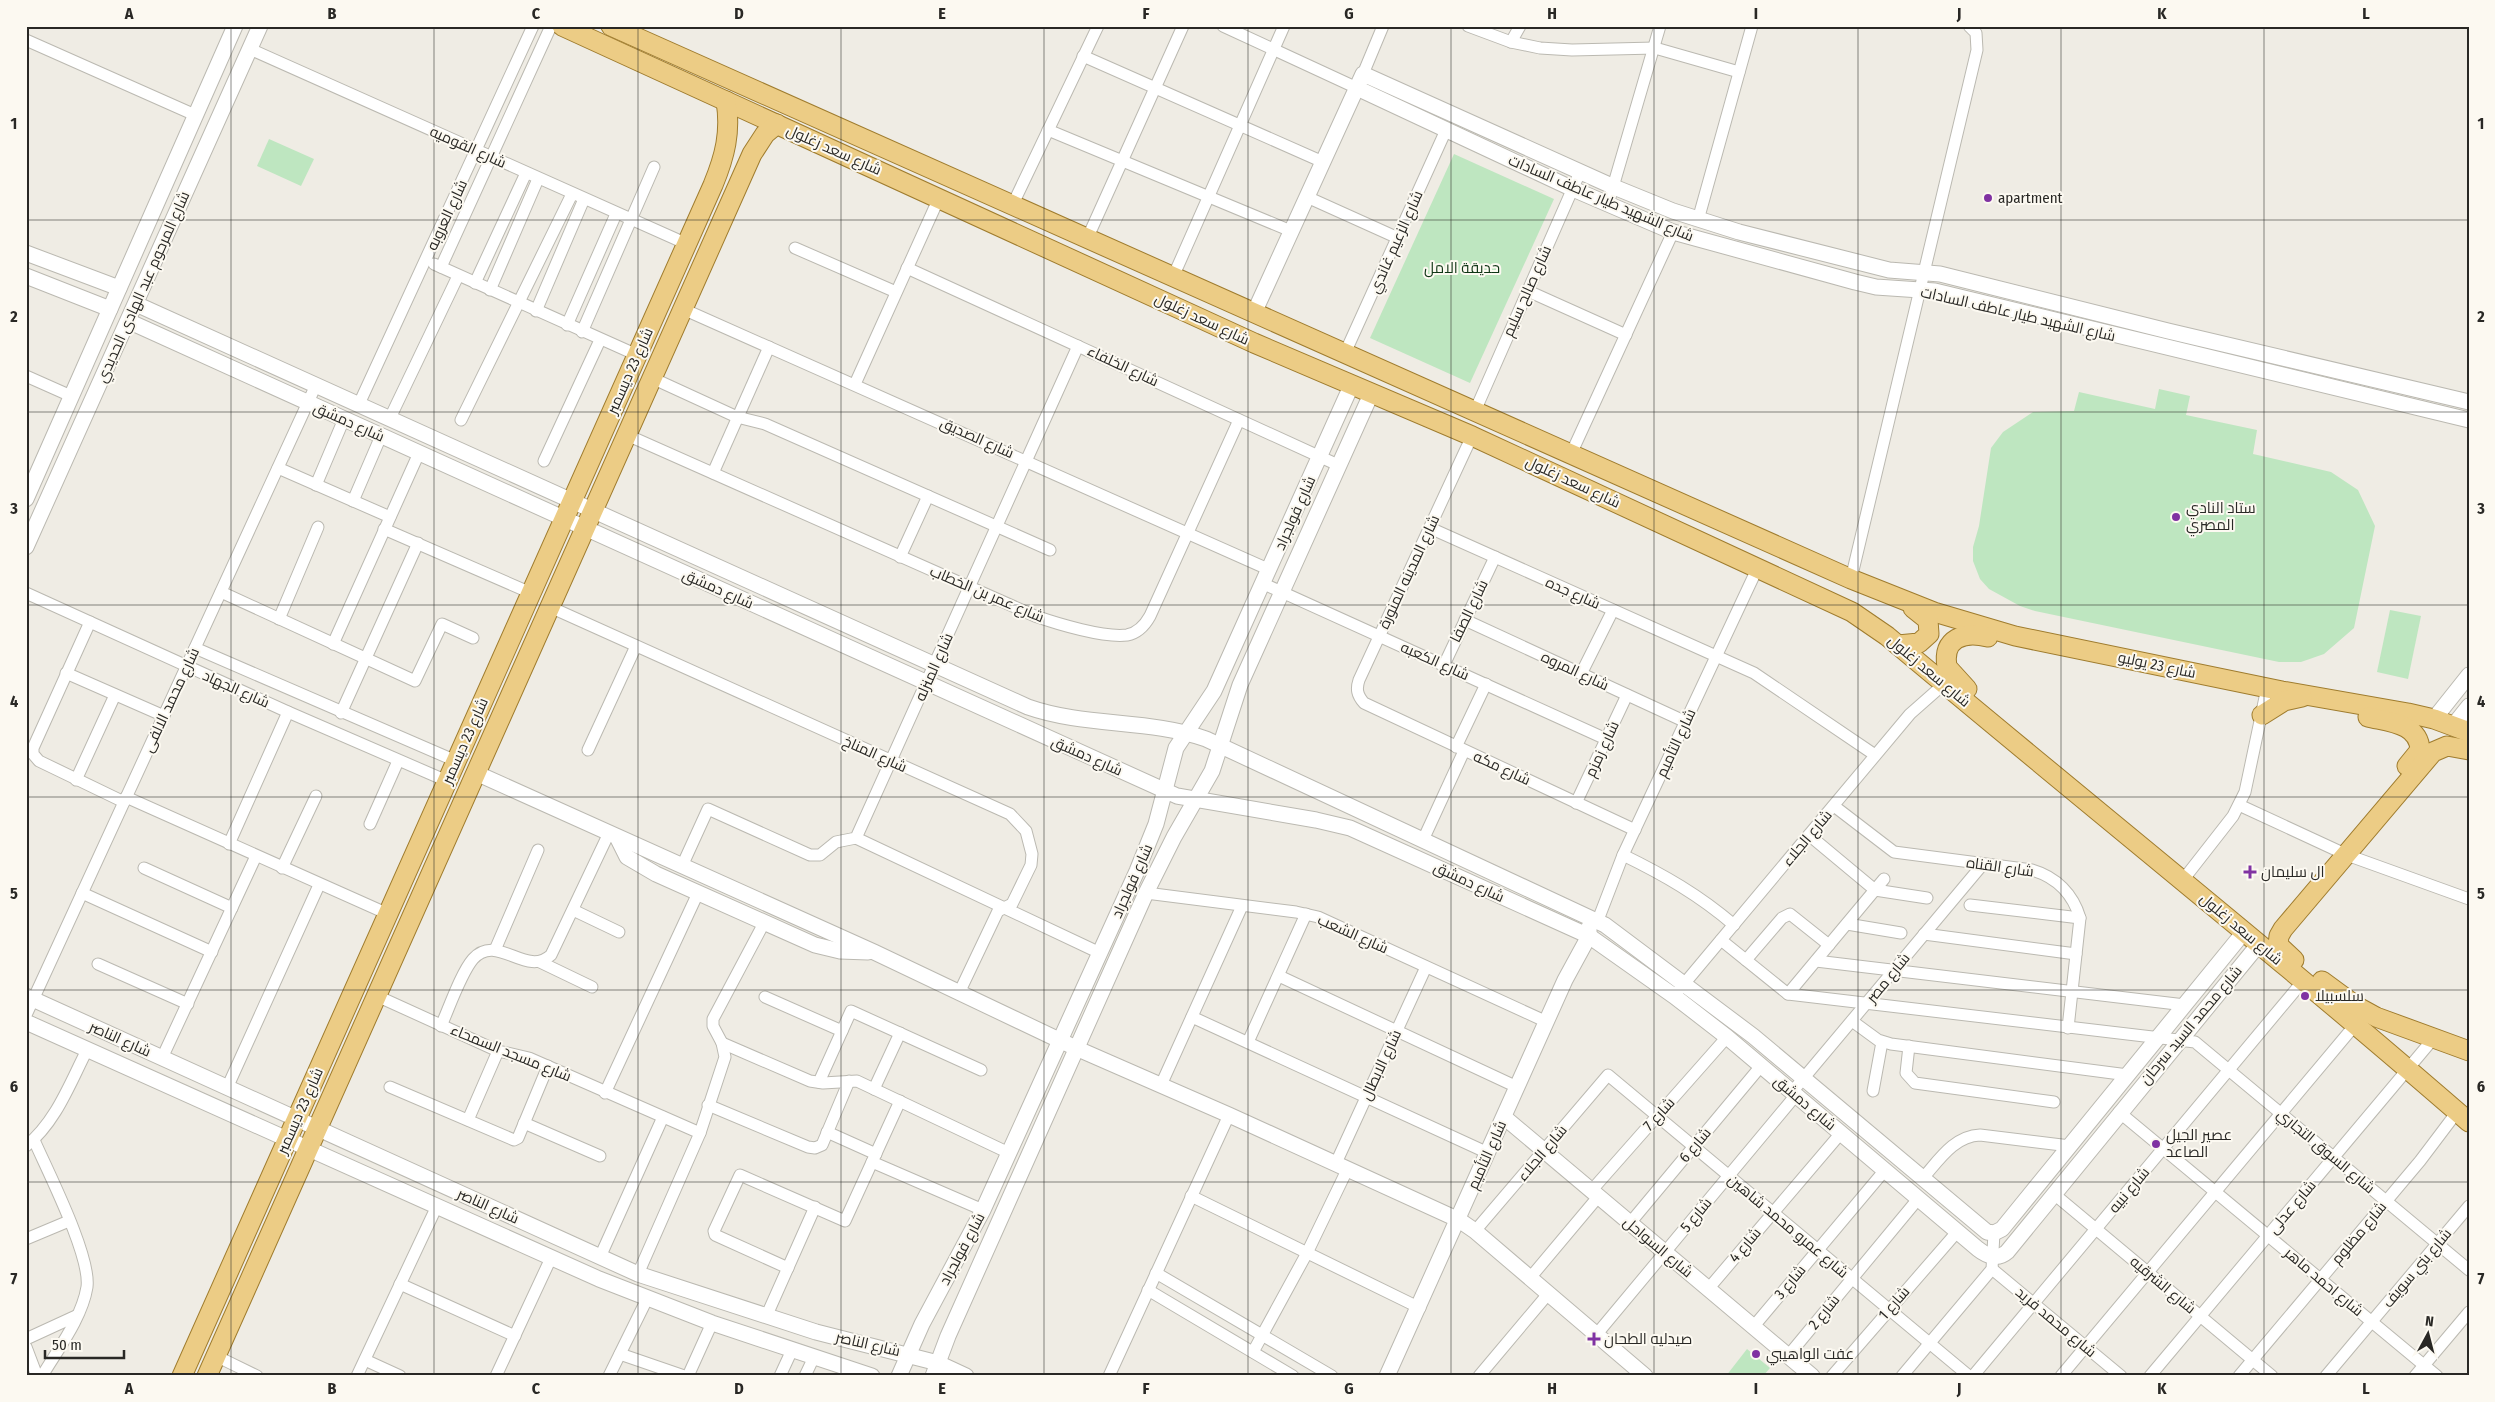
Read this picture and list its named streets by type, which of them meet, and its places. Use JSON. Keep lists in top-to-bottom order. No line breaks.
{"streets":{"main road":["شارع سعد زغلول","شارع 23 ديسمبر","شارع 23 يوليو","شارع محمد السيد سرحان"],"street":["شارع القوميه","شارع الشهيد طيار عاطف السادات","شارع العروبه","شارع الزعيم غاندي","شارع المرحوم عبد الهادى الحديدي","شارع صالح سليم","شارع الخلفاء","شارع دمشق","شارع الصديق","شارع فولجراد","شارع المدينه المنورة","شارع جده","شارع عمر بن الخطاب","شارع الصفا","شارع الكعبه","شارع المنزله","شارع المروه","شارع الجهاد","شارع محمد الالفى","شارع التأميم","شارع زمزم","شارع المناخ","شارع مكه","شارع الجلاء","شارع القناه","شارع الشعب","شارع مصر","شارع الناصر","شارع مسجد السمحاء","شارع الابطال","شارع 7","شارع 6","شارع السوق التجاري","شارع نبيه","شارع عدلى","شارع 5","شارع عمرو محمد شاهين","شارع مظلوم","شارع 4","شارع السواحل","شارع بني سويف","شارع 3","شارع احمد ماهر","شارع الشرقيه","شارع 1","شارع 2","شارع محمد فريد"]},"crossings":[["شارع القوميه","شارع العروبه"],["شارع القوميه","شارع المرحوم عبد الهادى الحديدي"],["شارع القوميه","شارع 23 ديسمبر"],["شارع سعد زغلول","شارع الزعيم غاندي"],["شارع سعد زغلول","شارع صالح سليم"],["شارع سعد زغلول","شارع 23 ديسمبر"],["شارع سعد زغلول","شارع فولجراد"],["شارع سعد زغلول","شارع المدينه المنورة"],["شارع سعد زغلول","شارع 23 يوليو"],["شارع سعد زغلول","شارع التأميم"],["شارع سعد زغلول","شارع الجلاء"],["شارع سعد زغلول","شارع محمد السيد سرحان"],["شارع سعد زغلول","شارع نبيه"],["شارع سعد زغلول","شارع عدلى"],["شارع سعد زغلول","شارع مظلوم"],["شارع الشهيد طيار عاطف السادات","شارع الزعيم غاندي"],["شارع الشهيد طيار عاطف السادات","شارع صالح سليم"],["شارع العروبه","شارع دمشق"],["شارع المرحوم عبد الهادى الحديدي","شارع دمشق"],["شارع الخلفاء","شارع فولجراد"],["شارع الخلفاء","شارع عمر بن الخطاب"],["شارع الخلفاء","شارع المنزله"],["شارع 23 ديسمبر","شارع دمشق"],["شارع 23 ديسمبر","شارع الصديق"],["شارع 23 ديسمبر","شارع عمر بن الخطاب"],["شارع 23 ديسمبر","شارع الجهاد"],["شارع 23 ديسمبر","شارع المناخ"],["شارع 23 ديسمبر","شارع الناصر"],["شارع 23 ديسمبر","شارع مسجد السمحاء"],["شارع دمشق","شارع فولجراد"],["شارع دمشق","شارع المنزله"],["شارع دمشق","شارع محمد الالفى"],["شارع دمشق","شارع التأميم"],["شارع دمشق","شارع الجلاء"],["شارع دمشق","شارع مصر"],["شارع دمشق","شارع محمد السيد سرحان"],["شارع دمشق","شارع 7"],["شارع دمشق","شارع 6"],["شارع دمشق","شارع 5"],["شارع دمشق","شارع 4"],["شارع دمشق","شارع 3"],["شارع دمشق","شارع 1"],["شارع دمشق","شارع 2"],["شارع دمشق","شارع محمد فريد"],["شارع الصديق","شارع فولجراد"],["شارع الصديق","شارع عمر بن الخطاب"],["شارع الصديق","شارع المنزله"],["شارع فولجراد","شارع الكعبه"],["شارع فولجراد","شارع الشعب"],["شارع فولجراد","شارع الناصر"],["شارع المدينه المنورة","شارع جده"],["شارع المدينه المنورة","شارع الكعبه"],["شارع المدينه المنورة","شارع مكه"],["شارع جده","شارع الصفا"],["شارع جده","شارع التأميم"],["شارع جده","شارع الجلاء"],["شارع عمر بن الخطاب","شارع المنزله"],["شارع الصفا","شارع الكعبه"],["شارع الصفا","شارع المروه"],["شارع الكعبه","شارع زمزم"],["شارع 23 يوليو","شارع محمد السيد سرحان"],["شارع المنزله","شارع المناخ"],["شارع المروه","شارع التأميم"],["شارع المروه","شارع زمزم"],["شارع الجهاد","شارع محمد الالفى"],["شارع محمد الالفى","شارع الناصر"],["شارع التأميم","شارع مكه"],["شارع التأميم","شارع الشعب"],["شارع التأميم","شارع السواحل"],["شارع زمزم","شارع مكه"],["شارع الجلاء","شارع القناه"],["شارع الجلاء","شارع عمرو محمد شاهين"],["شارع الجلاء","شارع السواحل"],["شارع القناه","شارع مصر"],["شارع الشعب","شارع الابطال"],["شارع مصر","شارع السوق التجاري"],["شارع مصر","شارع 5"],["شارع محمد السيد سرحان","شارع السوق التجاري"],["شارع محمد السيد سرحان","شارع عمرو محمد شاهين"],["شارع محمد السيد سرحان","شارع احمد ماهر"],["شارع محمد السيد سرحان","شارع الشرقيه"],["شارع محمد السيد سرحان","شارع محمد فريد"],["شارع 7","شارع عمرو محمد شاهين"],["شارع 7","شارع السواحل"],["شارع 6","شارع عمرو محمد شاهين"],["شارع 6","شارع السواحل"],["شارع السوق التجاري","شارع نبيه"],["شارع السوق التجاري","شارع عدلى"],["شارع السوق التجاري","شارع مظلوم"],["شارع السوق التجاري","شارع بني سويف"],["شارع نبيه","شارع عمرو محمد شاهين"],["شارع نبيه","شارع احمد ماهر"],["شارع نبيه","شارع الشرقيه"],["شارع نبيه","شارع محمد فريد"],["شارع عدلى","شارع احمد ماهر"],["شارع عدلى","شارع الشرقيه"],["شارع 5","شارع عمرو محمد شاهين"],["شارع 5","شارع السواحل"],["شارع عمرو محمد شاهين","شارع 4"],["شارع عمرو محمد شاهين","شارع 3"],["شارع عمرو محمد شاهين","شارع 1"],["شارع عمرو محمد شاهين","شارع 2"],["شارع مظلوم","شارع احمد ماهر"],["شارع مظلوم","شارع الشرقيه"],["شارع 4","شارع السواحل"],["شارع السواحل","شارع 3"],["شارع السواحل","شارع 2"],["شارع بني سويف","شارع احمد ماهر"]],"parks":["حديقة الامل"],"places":{"other":["apartment","ستاد النادي المصري","سلسبيلا","عصير الجيل الصاعد","عفت الواهيبي"],"health":["ال سليمان","صيدليه الطحان"]},"scale_bar":"50 m","north":"top","grid":{"columns":["A","B","C","D","E","F","G","H","I","J","K","L"],"rows":["1","2","3","4","5","6","7"]}}
